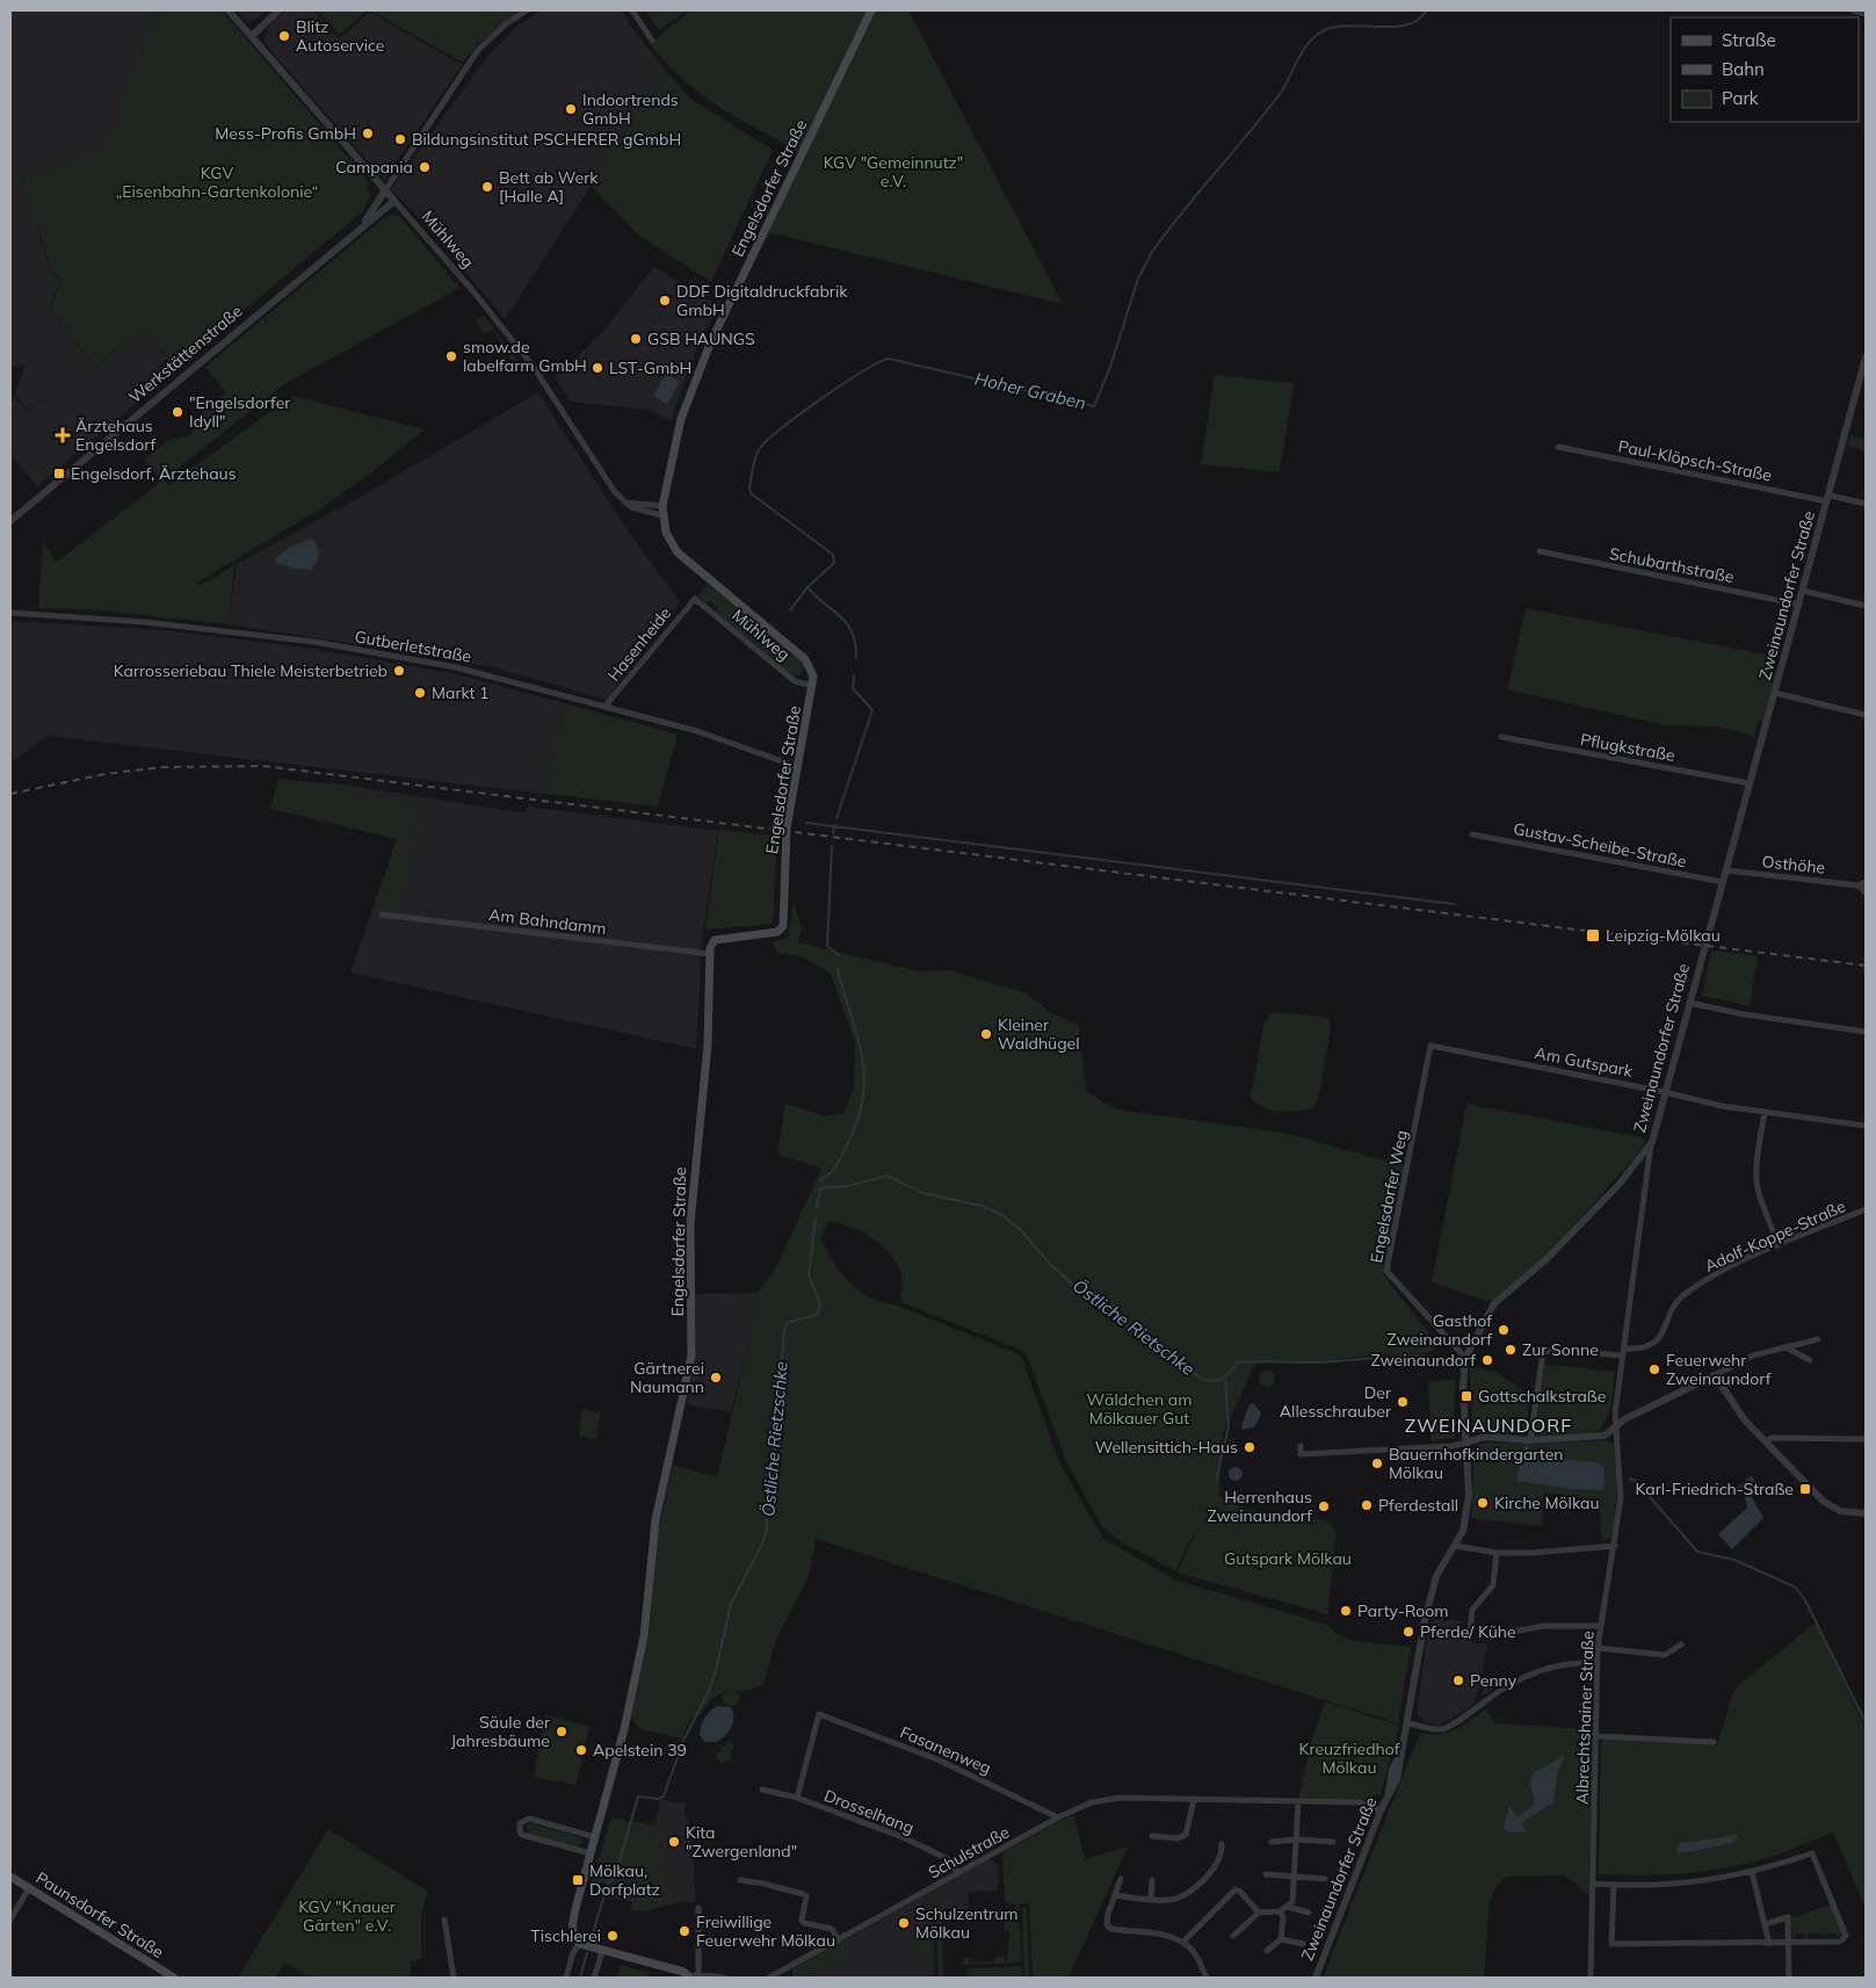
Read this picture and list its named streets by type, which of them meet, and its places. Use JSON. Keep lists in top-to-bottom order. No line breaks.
{"streets":{"main road":["Engelsdorfer Straße","Paunsdorfer Straße"],"street":["Mühlweg","Werkstättenstraße","Paul-Klöpsch-Straße","Schubarthstraße","Zweinaundorfer Straße","Hasenheide","Gutberletstraße","Pflugkstraße","Gustav-Scheibe-Straße","Osthöhe","Am Bahndamm","Am Gutspark","Engelsdorfer Weg","Adolf-Koppe-Straße","Albrechtshainer Straße","Fasanenweg","Drosselhang","Schulstraße"]},"crossings":[["Engelsdorfer Straße","Mühlweg"],["Engelsdorfer Straße","Gutberletstraße"],["Engelsdorfer Straße","Am Bahndamm"],["Mühlweg","Werkstättenstraße"],["Mühlweg","Hasenheide"],["Paul-Klöpsch-Straße","Zweinaundorfer Straße"],["Schubarthstraße","Zweinaundorfer Straße"],["Zweinaundorfer Straße","Pflugkstraße"],["Zweinaundorfer Straße","Gustav-Scheibe-Straße"],["Zweinaundorfer Straße","Osthöhe"],["Zweinaundorfer Straße","Am Gutspark"],["Zweinaundorfer Straße","Engelsdorfer Weg"],["Zweinaundorfer Straße","Albrechtshainer Straße"],["Zweinaundorfer Straße","Schulstraße"],["Hasenheide","Gutberletstraße"],["Am Gutspark","Engelsdorfer Weg"],["Adolf-Koppe-Straße","Albrechtshainer Straße"],["Fasanenweg","Drosselhang"],["Fasanenweg","Schulstraße"],["Drosselhang","Schulstraße"]],"districts":["ZWEINAUNDORF"],"water":["Hoher Graben","Östliche Rietschke","Östliche Rietzschke"],"parks":["KGV \"Gemeinnutz\" e.V.","KGV „Eisenbahn-Gartenkolonie“","Wäldchen am Mölkauer Gut","Gutspark Mölkau","Kreuzfriedhof Mölkau","KGV \"Knauer Gärten\" e.V."],"places":{"other":["Blitz Autoservice","Indoortrends GmbH","Mess-Profis GmbH","Bildungsinstitut PSCHERER gGmbH","Campania","Bett ab Werk [Halle A]","DDF Digitaldruckfabrik GmbH","GSB HAUNGS","smow.de labelfarm GmbH","LST-GmbH","\"Engelsdorfer Idyll\"","Karrosseriebau Thiele Meisterbetrieb","Markt 1","Kleiner Waldhügel","Gasthof Zweinaundorf","Zur Sonne","Zweinaundorf","Feuerwehr Zweinaundorf","Gärtnerei Naumann","Der Allesschrauber","Wellensittich-Haus","Bauernhofkindergarten Mölkau","Kirche Mölkau","Pferdestall","Herrenhaus Zweinaundorf","Party-Room","Pferde/ Kühe","Penny","Säule der Jahresbäume","Apelstein 39","Kita \"Zwergenland\"","Schulzentrum Mölkau","Freiwillige Feuerwehr Mölkau","Tischlerei"],"health":["Ärztehaus Engelsdorf"],"transit":["Engelsdorf, Ärztehaus","Leipzig-Mölkau","Gottschalkstraße","Karl-Friedrich-Straße","Mölkau, Dorfplatz"]},"legend":["Straße","Bahn","Park"]}
